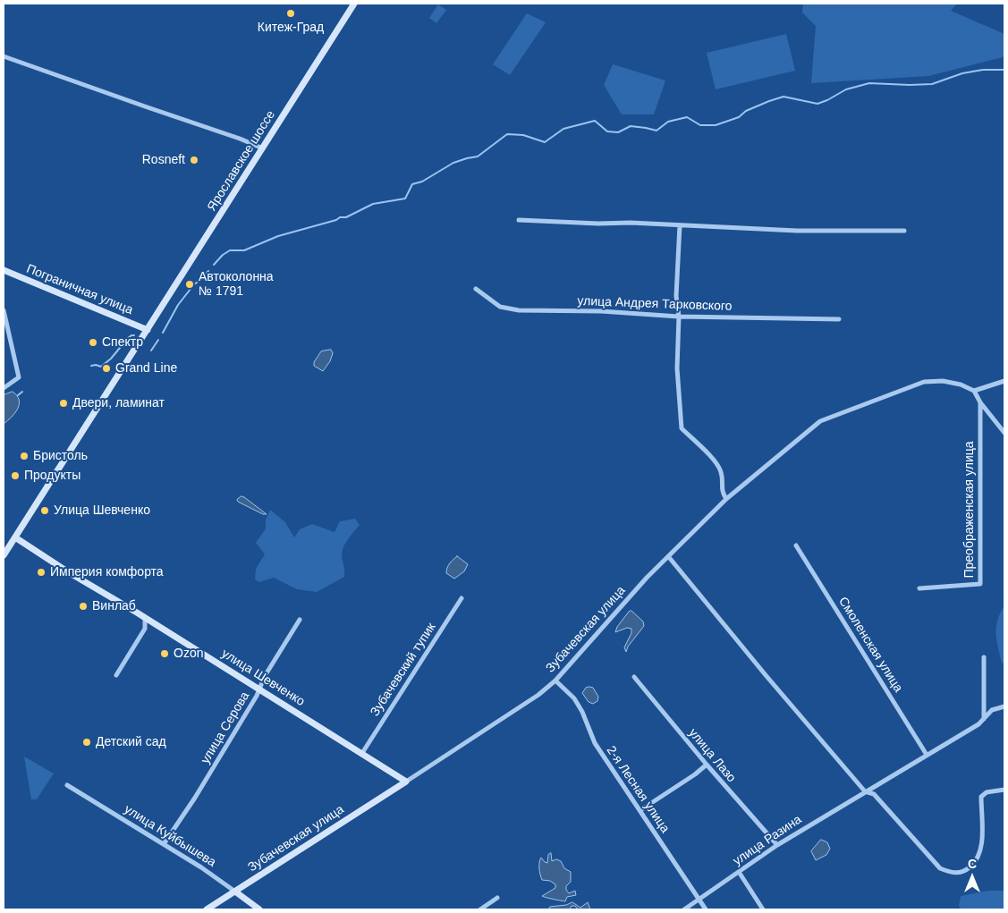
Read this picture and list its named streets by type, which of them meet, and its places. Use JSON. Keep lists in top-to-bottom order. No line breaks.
{"streets":{"street":["Ярославское шоссе","Пограничная улица","улица Андрея Тарковского","Преображенская улица","Зубачевская улица","Смоленская улица","Зубачевский тупик","улица Шевченко","улица Серова","улица Лазо","2-я Лесная улица","улица Куйбышева","улица Разина"]},"crossings":[["Ярославское шоссе","Пограничная улица"],["Ярославское шоссе","улица Шевченко"],["Зубачевская улица","улица Шевченко"],["Зубачевская улица","2-я Лесная улица"],["Зубачевская улица","улица Куйбышева"],["Смоленская улица","улица Разина"],["Зубачевский тупик","улица Шевченко"],["улица Шевченко","улица Серова"],["улица Серова","улица Куйбышева"],["улица Лазо","улица Разина"],["2-я Лесная улица","улица Разина"]],"places":["Китеж-Град","Rosneft","Автоколонна № 1791","Спектр","Grand Line","Двери, ламинат","Бристоль","Продукты","Улица Шевченко","Империя комфорта","Винлаб","Ozon","Детский сад"],"north":"top"}
